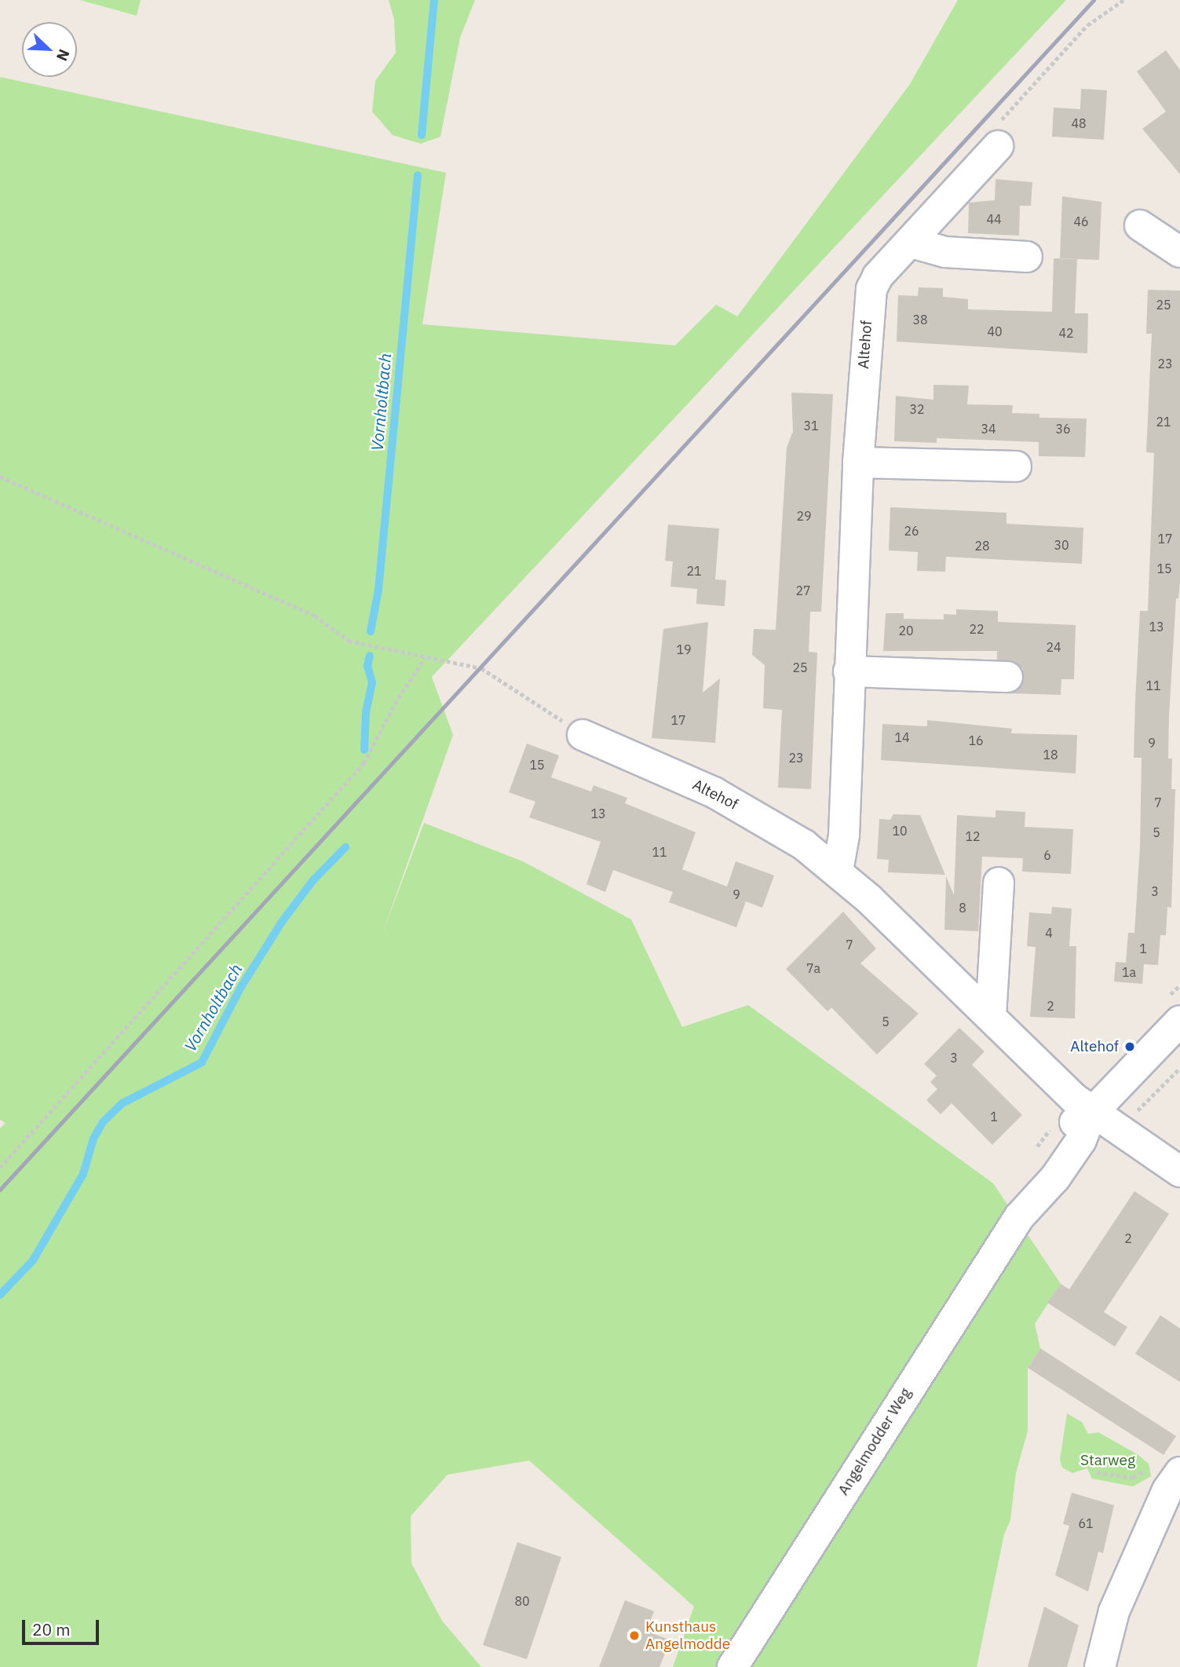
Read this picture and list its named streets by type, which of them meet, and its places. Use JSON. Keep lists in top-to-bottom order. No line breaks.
{"streets":{"street":["Altehof","Angelmodder Weg"]},"crossings":[["Altehof","Angelmodder Weg"]],"water":["Vornholtbach"],"parks":["Starweg"],"places":["Altehof","Kunsthaus Angelmodde"],"house_numbers":["48","44","46","25","38","40","42","23","32","21","31","34","36","29","26","17","30","28","15","21","27","13","22","20","24","19","25","11","17","14","16","9","18","23","15","7","13","10","5","12","11","6","3","9","8","4","7","1","7a","1a","2","5","3","1","2","61","80"],"scale_bar":"20 m","north":"bottom right"}
